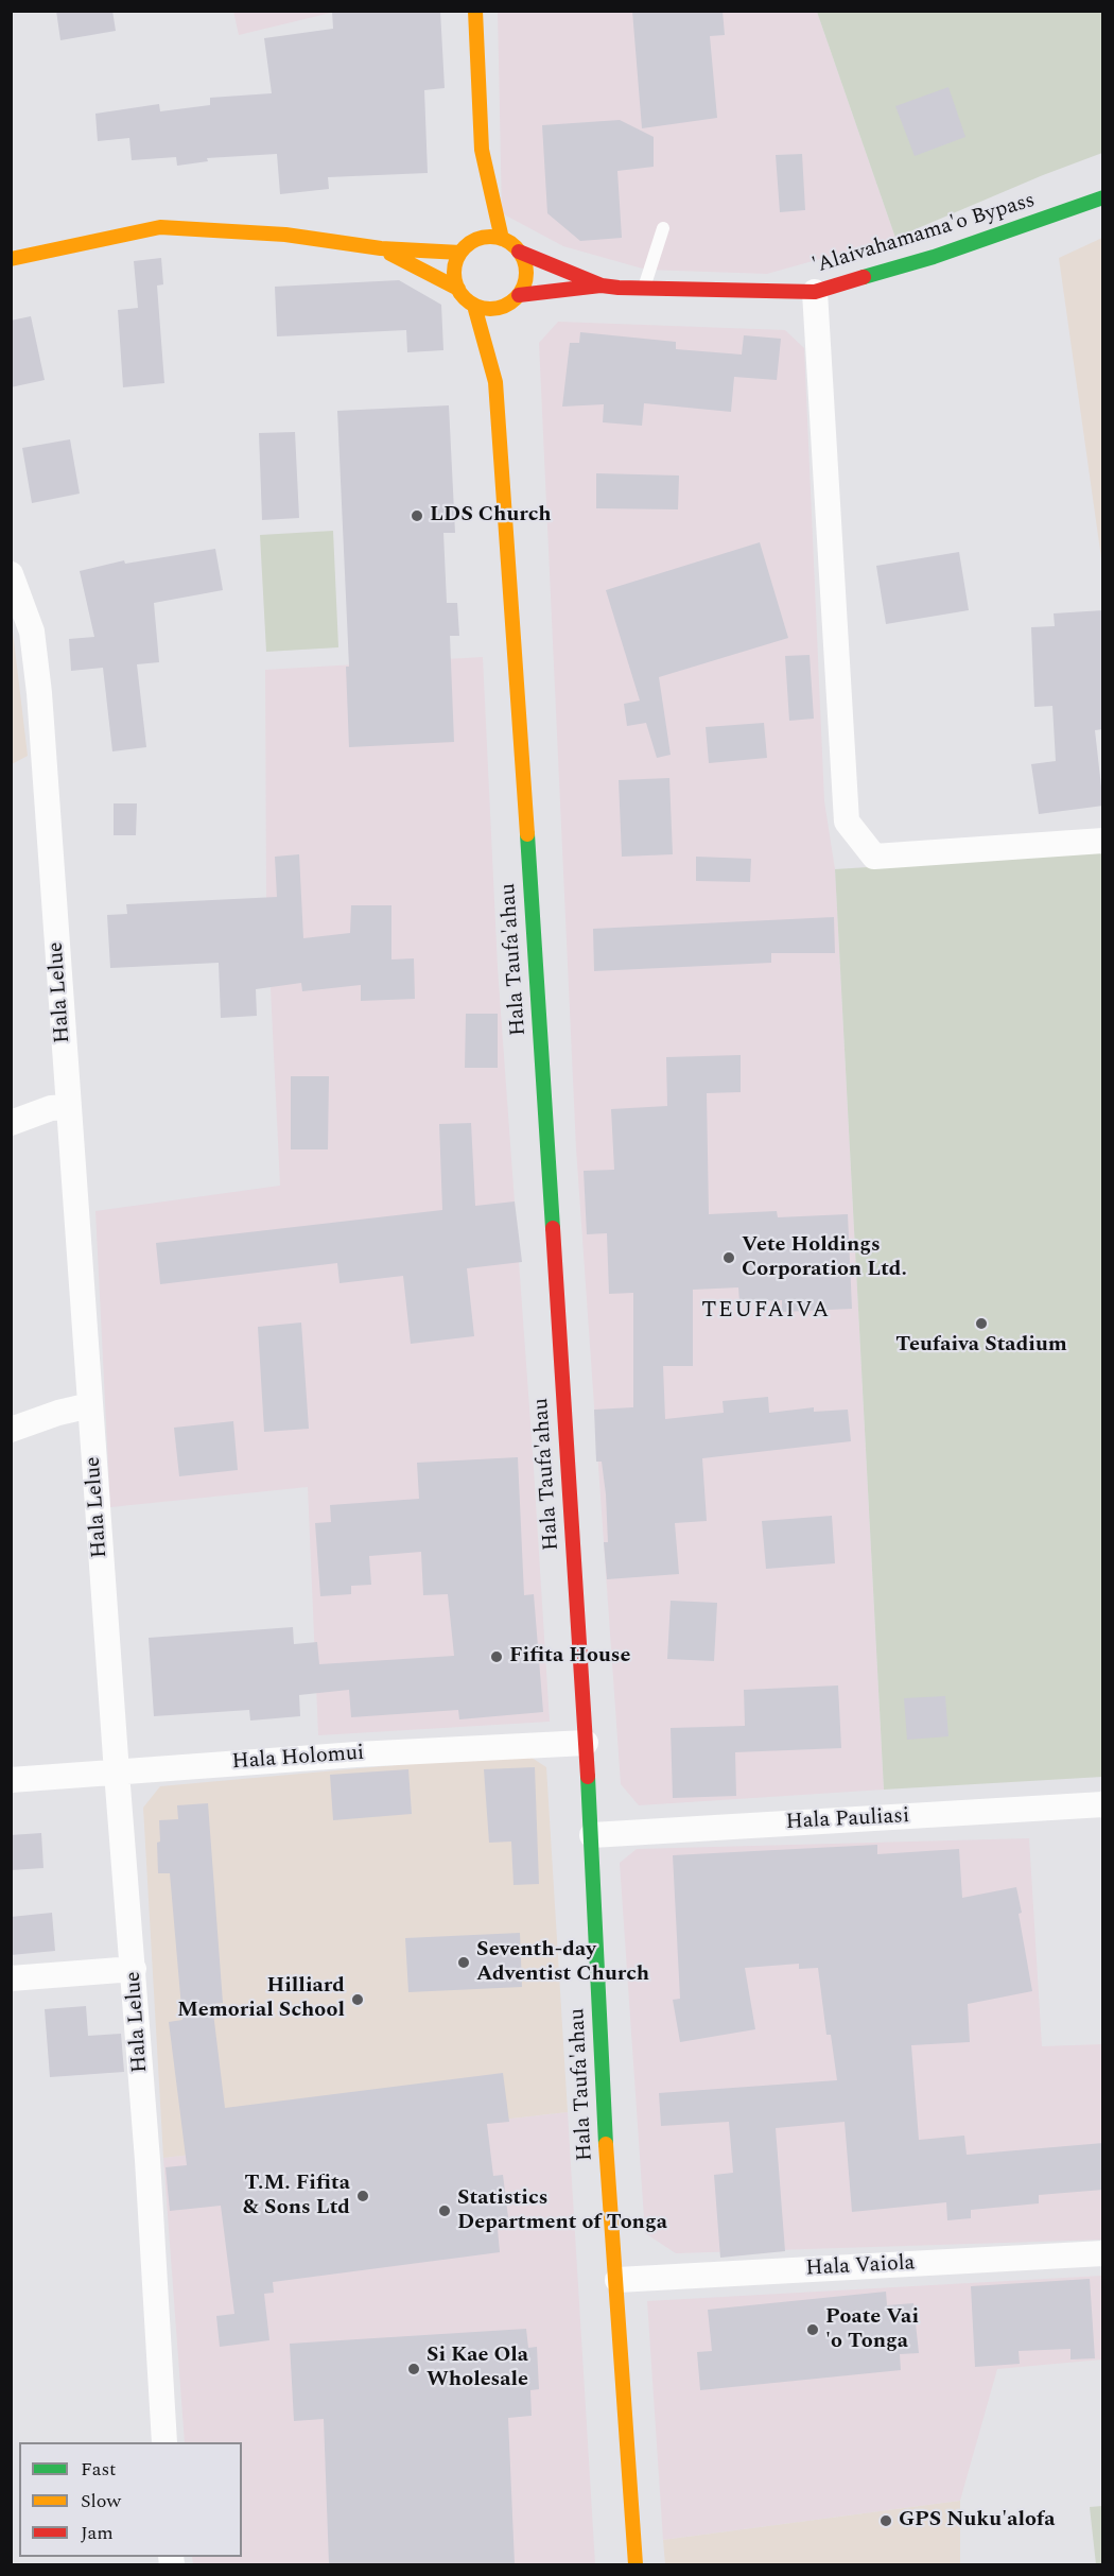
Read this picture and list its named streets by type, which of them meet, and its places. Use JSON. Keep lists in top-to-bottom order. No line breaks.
{"streets":{"main road":["'Alaivahamama'o Bypass","Hala Taufa'ahau"],"street":["Hala Lelue","Hala Holomui","Hala Pauliasi","Hala Vaiola"]},"crossings":[["'Alaivahamama'o Bypass","Hala Taufa'ahau"],["Hala Taufa'ahau","Hala Holomui"],["Hala Taufa'ahau","Hala Pauliasi"],["Hala Taufa'ahau","Hala Vaiola"],["Hala Lelue","Hala Holomui"]],"districts":["TEUFAIVA"],"places":["LDS Church","Vete Holdings Corporation Ltd.","Teufaiva Stadium","Fifita House","Seventh-day Adventist Church","Hilliard Memorial School","T.M. Fifita & Sons Ltd","Statistics Department of Tonga","Poate Vai 'o Tonga","Si Kae Ola Wholesale","GPS Nuku'alofa"],"legend":["Fast","Slow","Jam"]}
